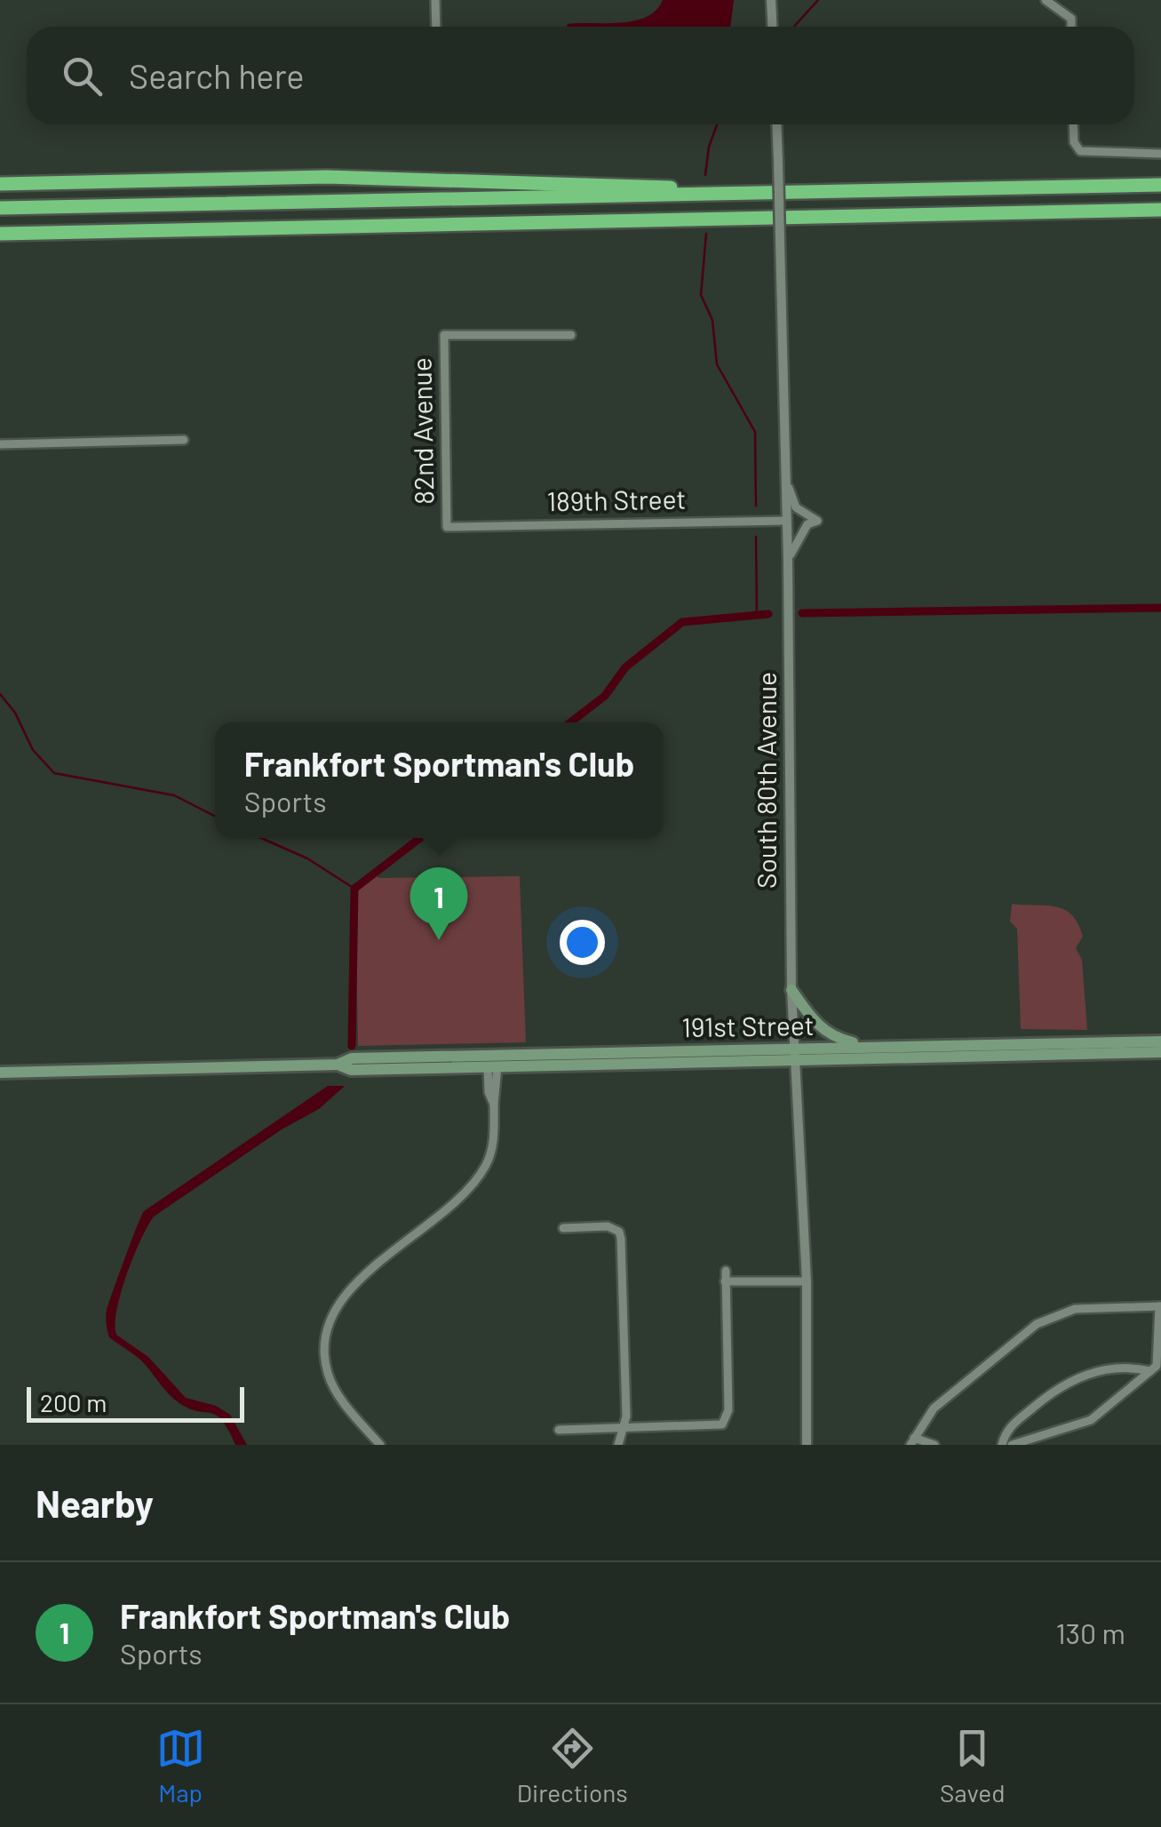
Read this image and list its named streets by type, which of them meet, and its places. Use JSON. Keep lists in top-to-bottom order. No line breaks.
{"streets":{"main road":["191st Street"],"street":["82nd Avenue","189th Street","South 80th Avenue"]},"crossings":[["82nd Avenue","189th Street"],["189th Street","South 80th Avenue"],["South 80th Avenue","191st Street"]],"scale_bar":"200 m","page":{"search":"Search here","popup":["Frankfort Sportman's Club","Sports"],"pins":"1","scale":"200 m","heading":"Nearby","list":[{"mark":"1","name":"Frankfort Sportman's Club","note":"Sports","value":"130 m"}],"nav":["Map","Directions","Saved"]}}
